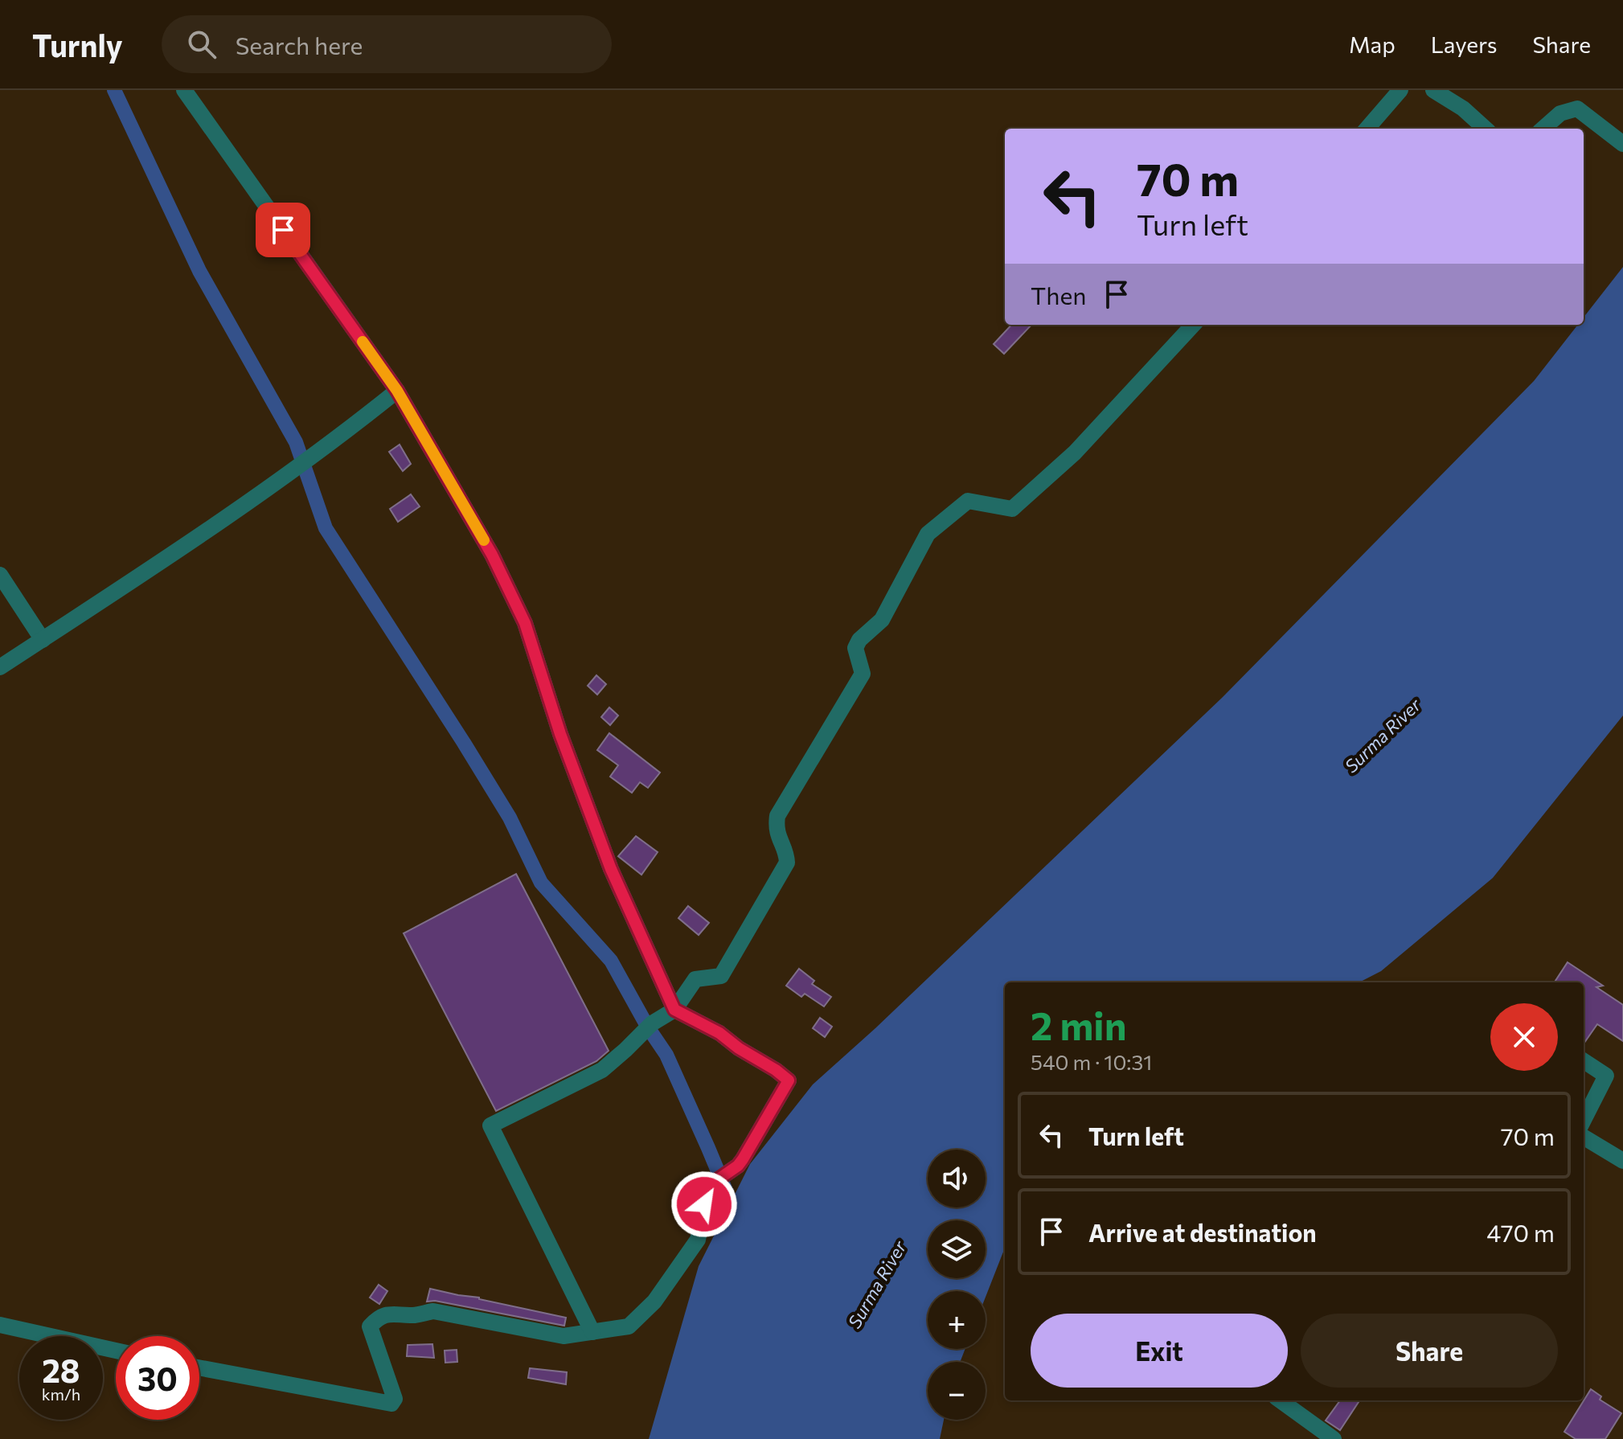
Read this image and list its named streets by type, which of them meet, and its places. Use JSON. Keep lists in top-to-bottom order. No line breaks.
{"water":["Surma River"],"page":{"header":"Turnly","search":"Search here","nav":["Map","Layers","Share"],"turn":["70 m","Turn left"],"then":"Then","heading":["2 min","540 m · 10:31"],"list":[{"name":"Turn left","value":"70 m"},{"name":"Arrive at destination","value":"470 m"}],"map_buttons":["+","−"],"buttons":["Exit","Share"],"speed":"28 km/h","limit":"30"}}
